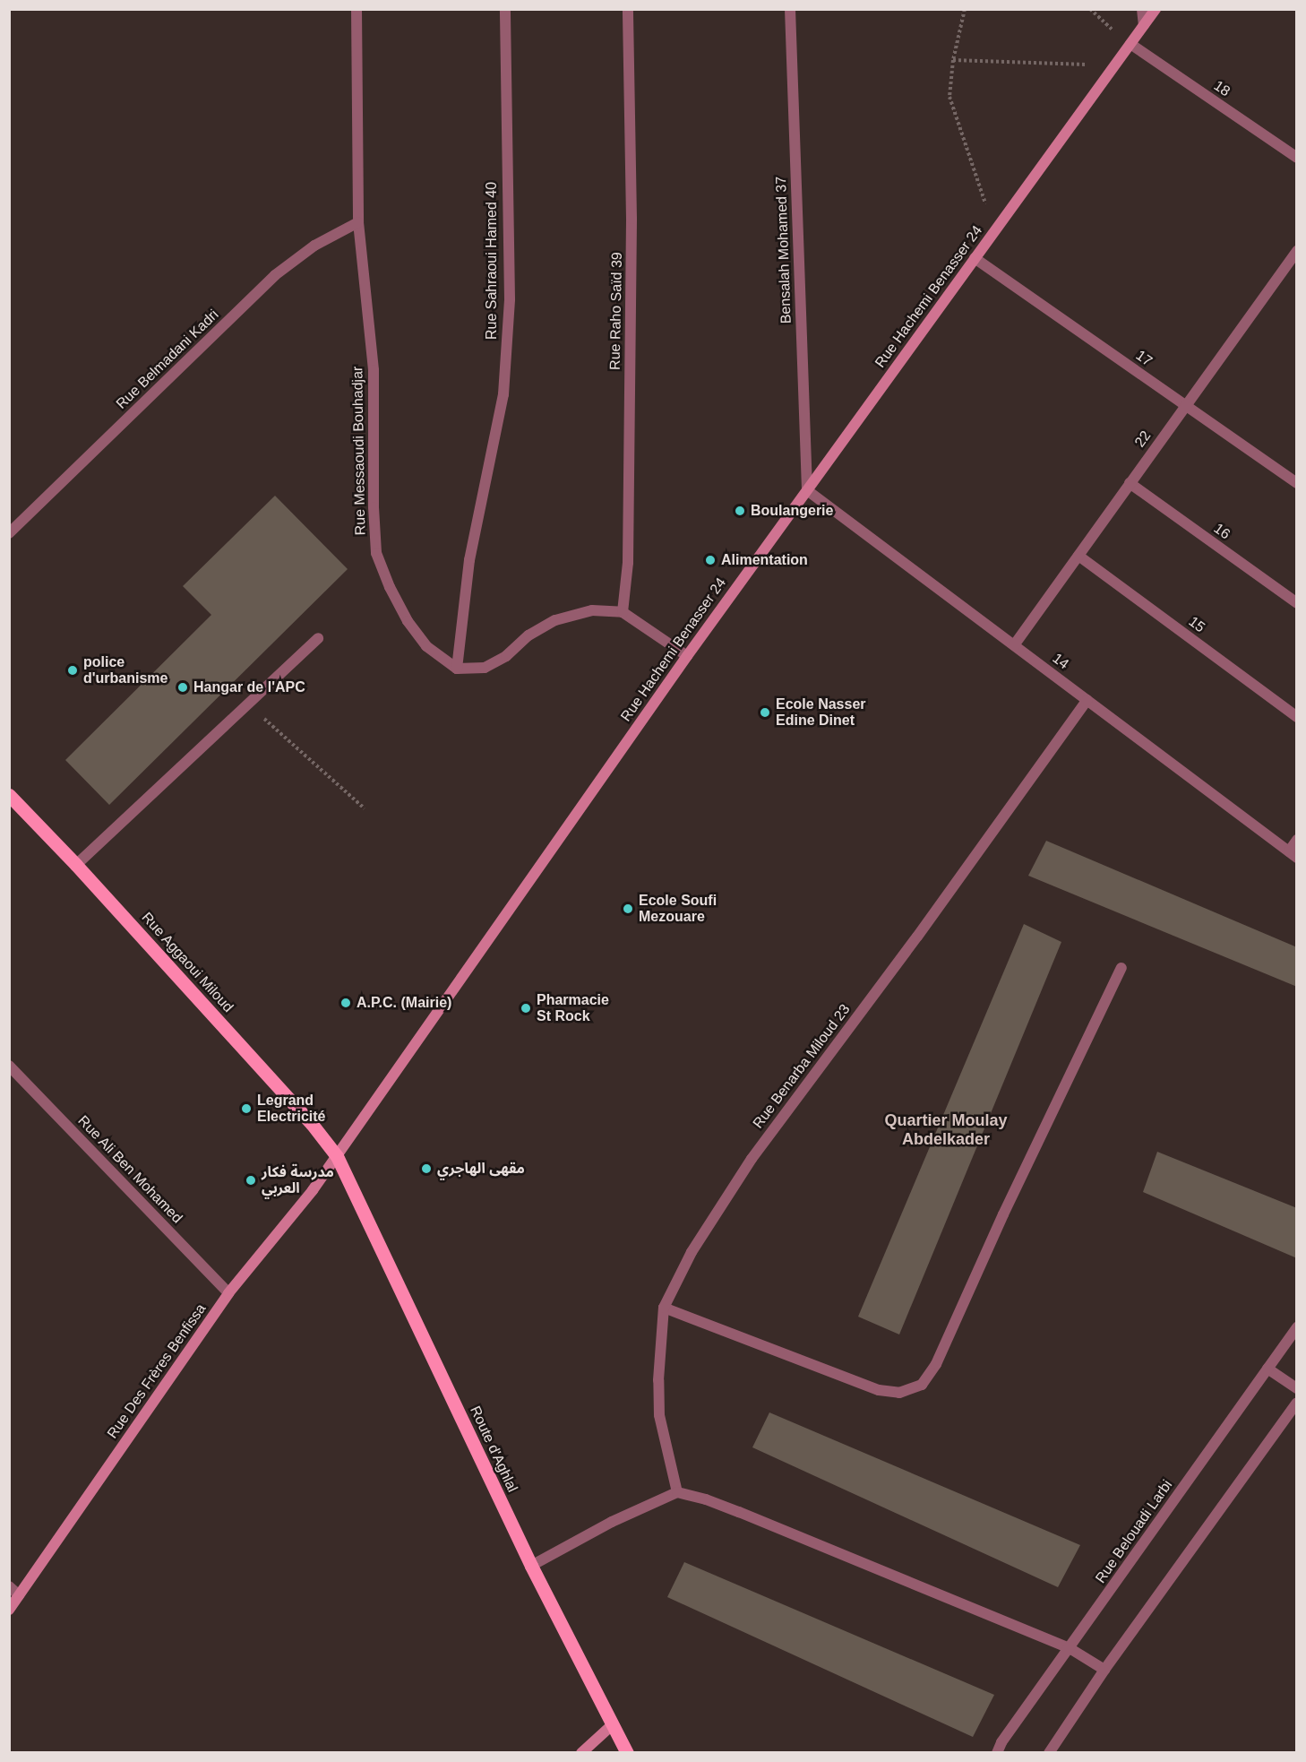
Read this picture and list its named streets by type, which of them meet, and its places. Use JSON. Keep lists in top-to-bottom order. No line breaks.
{"streets":{"main road":["Rue Hachemi Benasser 24","Rue Aggaoui Miloud","Rue Des Frères Benfissa","Route d'Aghlal"],"street":["18","Bensalah Mohamed 37","Rue Sahraoui Hamed 40","Rue Raho Saïd 39","17","Rue Belmadani Kadri","22","Rue Messaoudi Bouhadjar","16","15","14","Rue Benarba Miloud 23","Rue Ali Ben Mohamed","Rue Belouadi Larbi"]},"crossings":[["18","Rue Hachemi Benasser 24"],["Bensalah Mohamed 37","Rue Hachemi Benasser 24"],["Bensalah Mohamed 37","14"],["Rue Sahraoui Hamed 40","Rue Messaoudi Bouhadjar"],["Rue Hachemi Benasser 24","17"],["Rue Hachemi Benasser 24","14"],["Rue Hachemi Benasser 24","Rue Aggaoui Miloud"],["Rue Hachemi Benasser 24","Rue Des Frères Benfissa"],["Rue Hachemi Benasser 24","Route d'Aghlal"],["17","22"],["Rue Belmadani Kadri","Rue Messaoudi Bouhadjar"],["22","16"],["22","15"],["22","14"],["14","Rue Benarba Miloud 23"],["Rue Aggaoui Miloud","Rue Des Frères Benfissa"],["Rue Aggaoui Miloud","Route d'Aghlal"],["Rue Ali Ben Mohamed","Rue Des Frères Benfissa"],["Rue Des Frères Benfissa","Route d'Aghlal"]],"districts":["Quartier Moulay Abdelkader"],"places":["Boulangerie","Alimentation","police d'urbanisme","Hangar de l'APC","Ecole Nasser Edine Dinet","Ecole Soufi Mezouare","A.P.C. (Mairie)","Pharmacie St Rock","Legrand Electricité","مقهى الهاجري","مدرسة فكار العربي"]}
